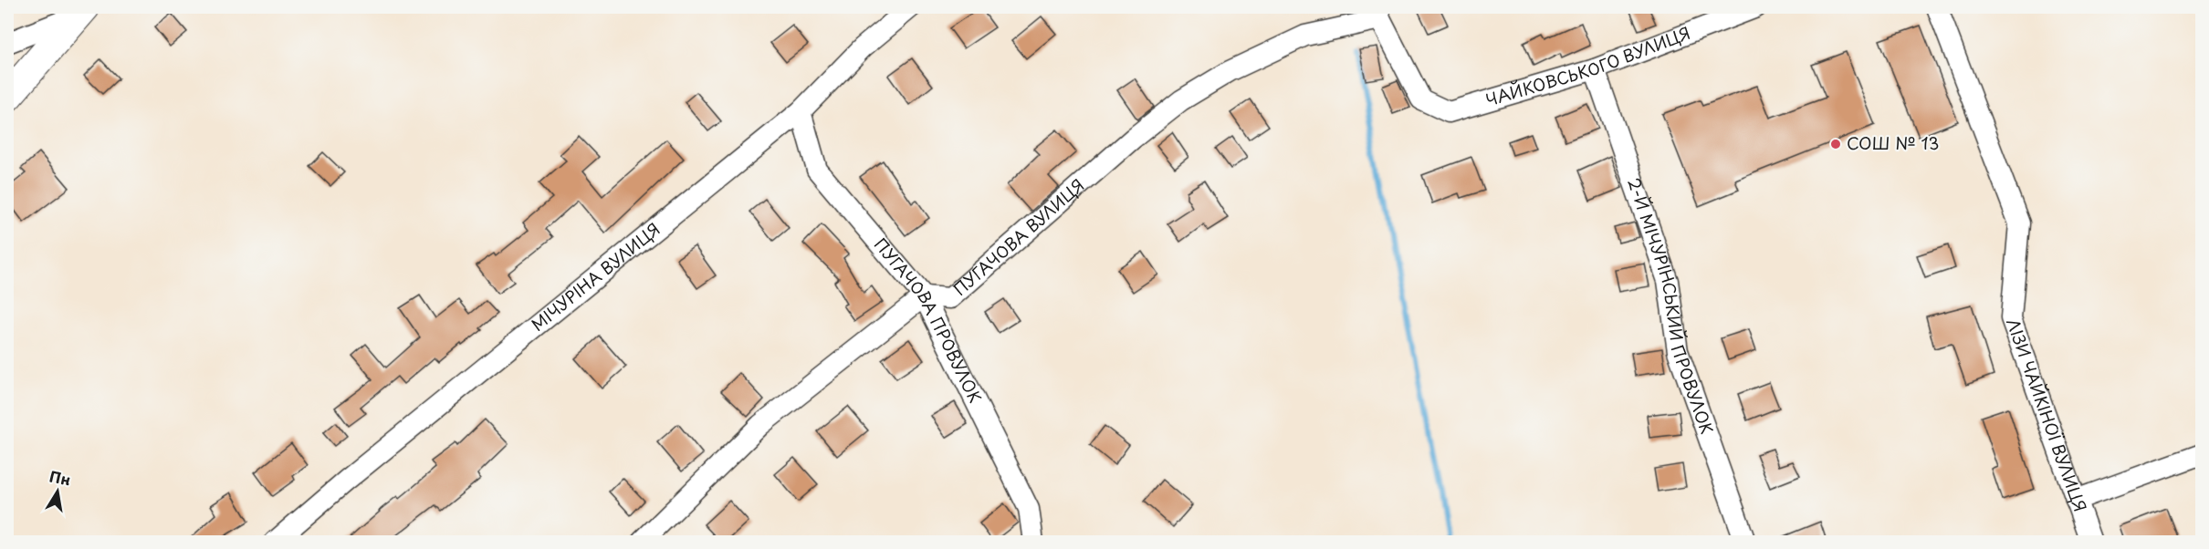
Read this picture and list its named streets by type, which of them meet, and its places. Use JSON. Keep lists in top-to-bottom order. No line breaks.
{"streets":{"street":["ЧАЙКОВСЬКОГО ВУЛИЦЯ","ПУГАЧОВА ВУЛИЦЯ","МІЧУРІНА ВУЛИЦЯ","2-Й МІЧУРІНСЬКИЙ ПРОВУЛОК","ПУГАЧОВА ПРОВУЛОК","ЛІЗИ ЧАЙКІНОЇ ВУЛИЦЯ"]},"crossings":[["ЧАЙКОВСЬКОГО ВУЛИЦЯ","ПУГАЧОВА ВУЛИЦЯ"],["ЧАЙКОВСЬКОГО ВУЛИЦЯ","2-Й МІЧУРІНСЬКИЙ ПРОВУЛОК"],["ПУГАЧОВА ВУЛИЦЯ","ПУГАЧОВА ПРОВУЛОК"],["МІЧУРІНА ВУЛИЦЯ","ПУГАЧОВА ПРОВУЛОК"]],"places":["СОШ № 13"],"north":"top"}
